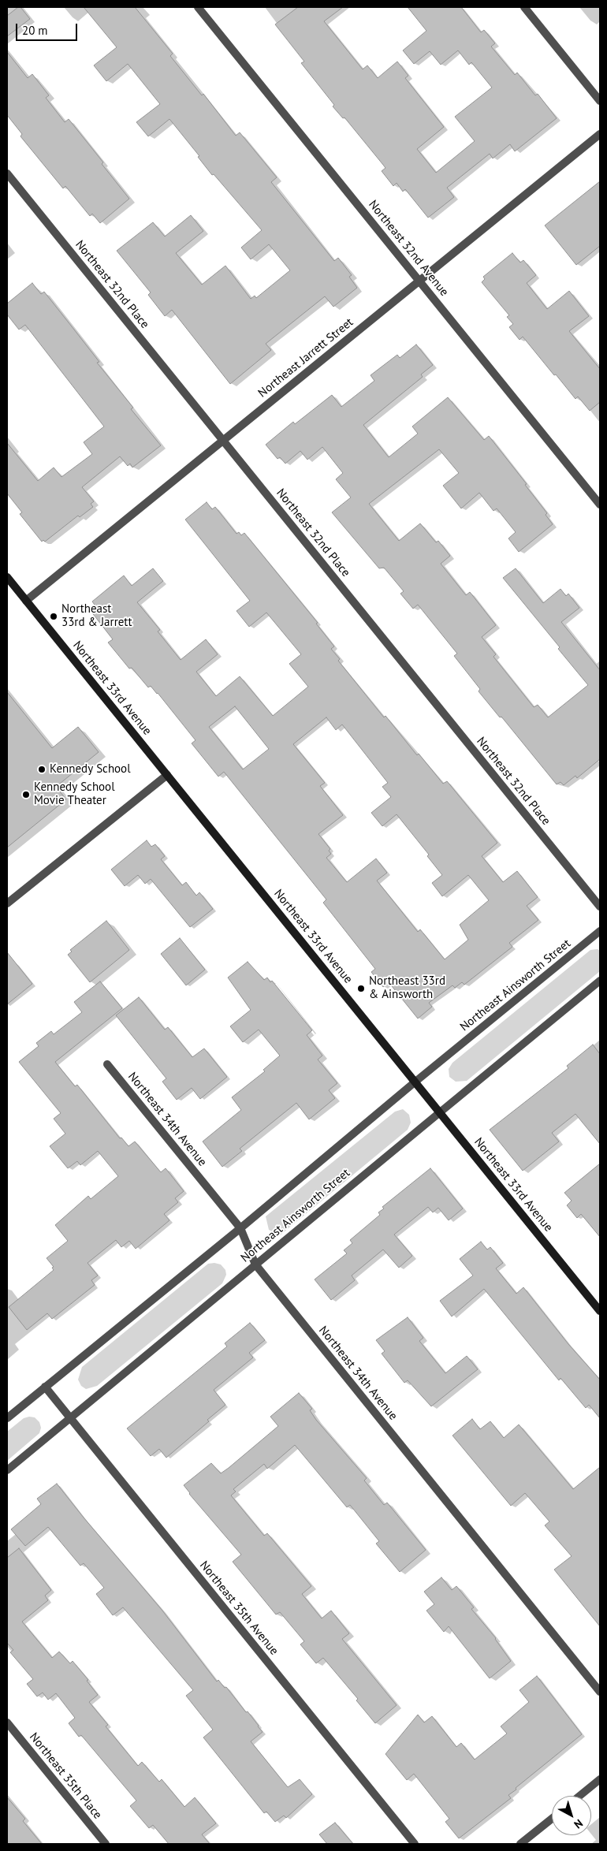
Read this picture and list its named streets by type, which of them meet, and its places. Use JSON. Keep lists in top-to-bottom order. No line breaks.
{"streets":{"main road":["Northeast 33rd Avenue"],"street":["Northeast 32nd Avenue","Northeast 32nd Place","Northeast Jarrett Street","Northeast Ainsworth Street","Northeast 34th Avenue","Northeast 35th Avenue","Northeast 35th Place"]},"crossings":[["Northeast 32nd Avenue","Northeast Jarrett Street"],["Northeast 32nd Place","Northeast Jarrett Street"],["Northeast Jarrett Street","Northeast 33rd Avenue"],["Northeast 33rd Avenue","Northeast Ainsworth Street"],["Northeast Ainsworth Street","Northeast 34th Avenue"],["Northeast Ainsworth Street","Northeast 35th Avenue"]],"places":["Northeast 33rd & Jarrett","Kennedy School","Kennedy School Movie Theater","Northeast 33rd & Ainsworth"],"scale_bar":"20 m","north":"bottom right"}
